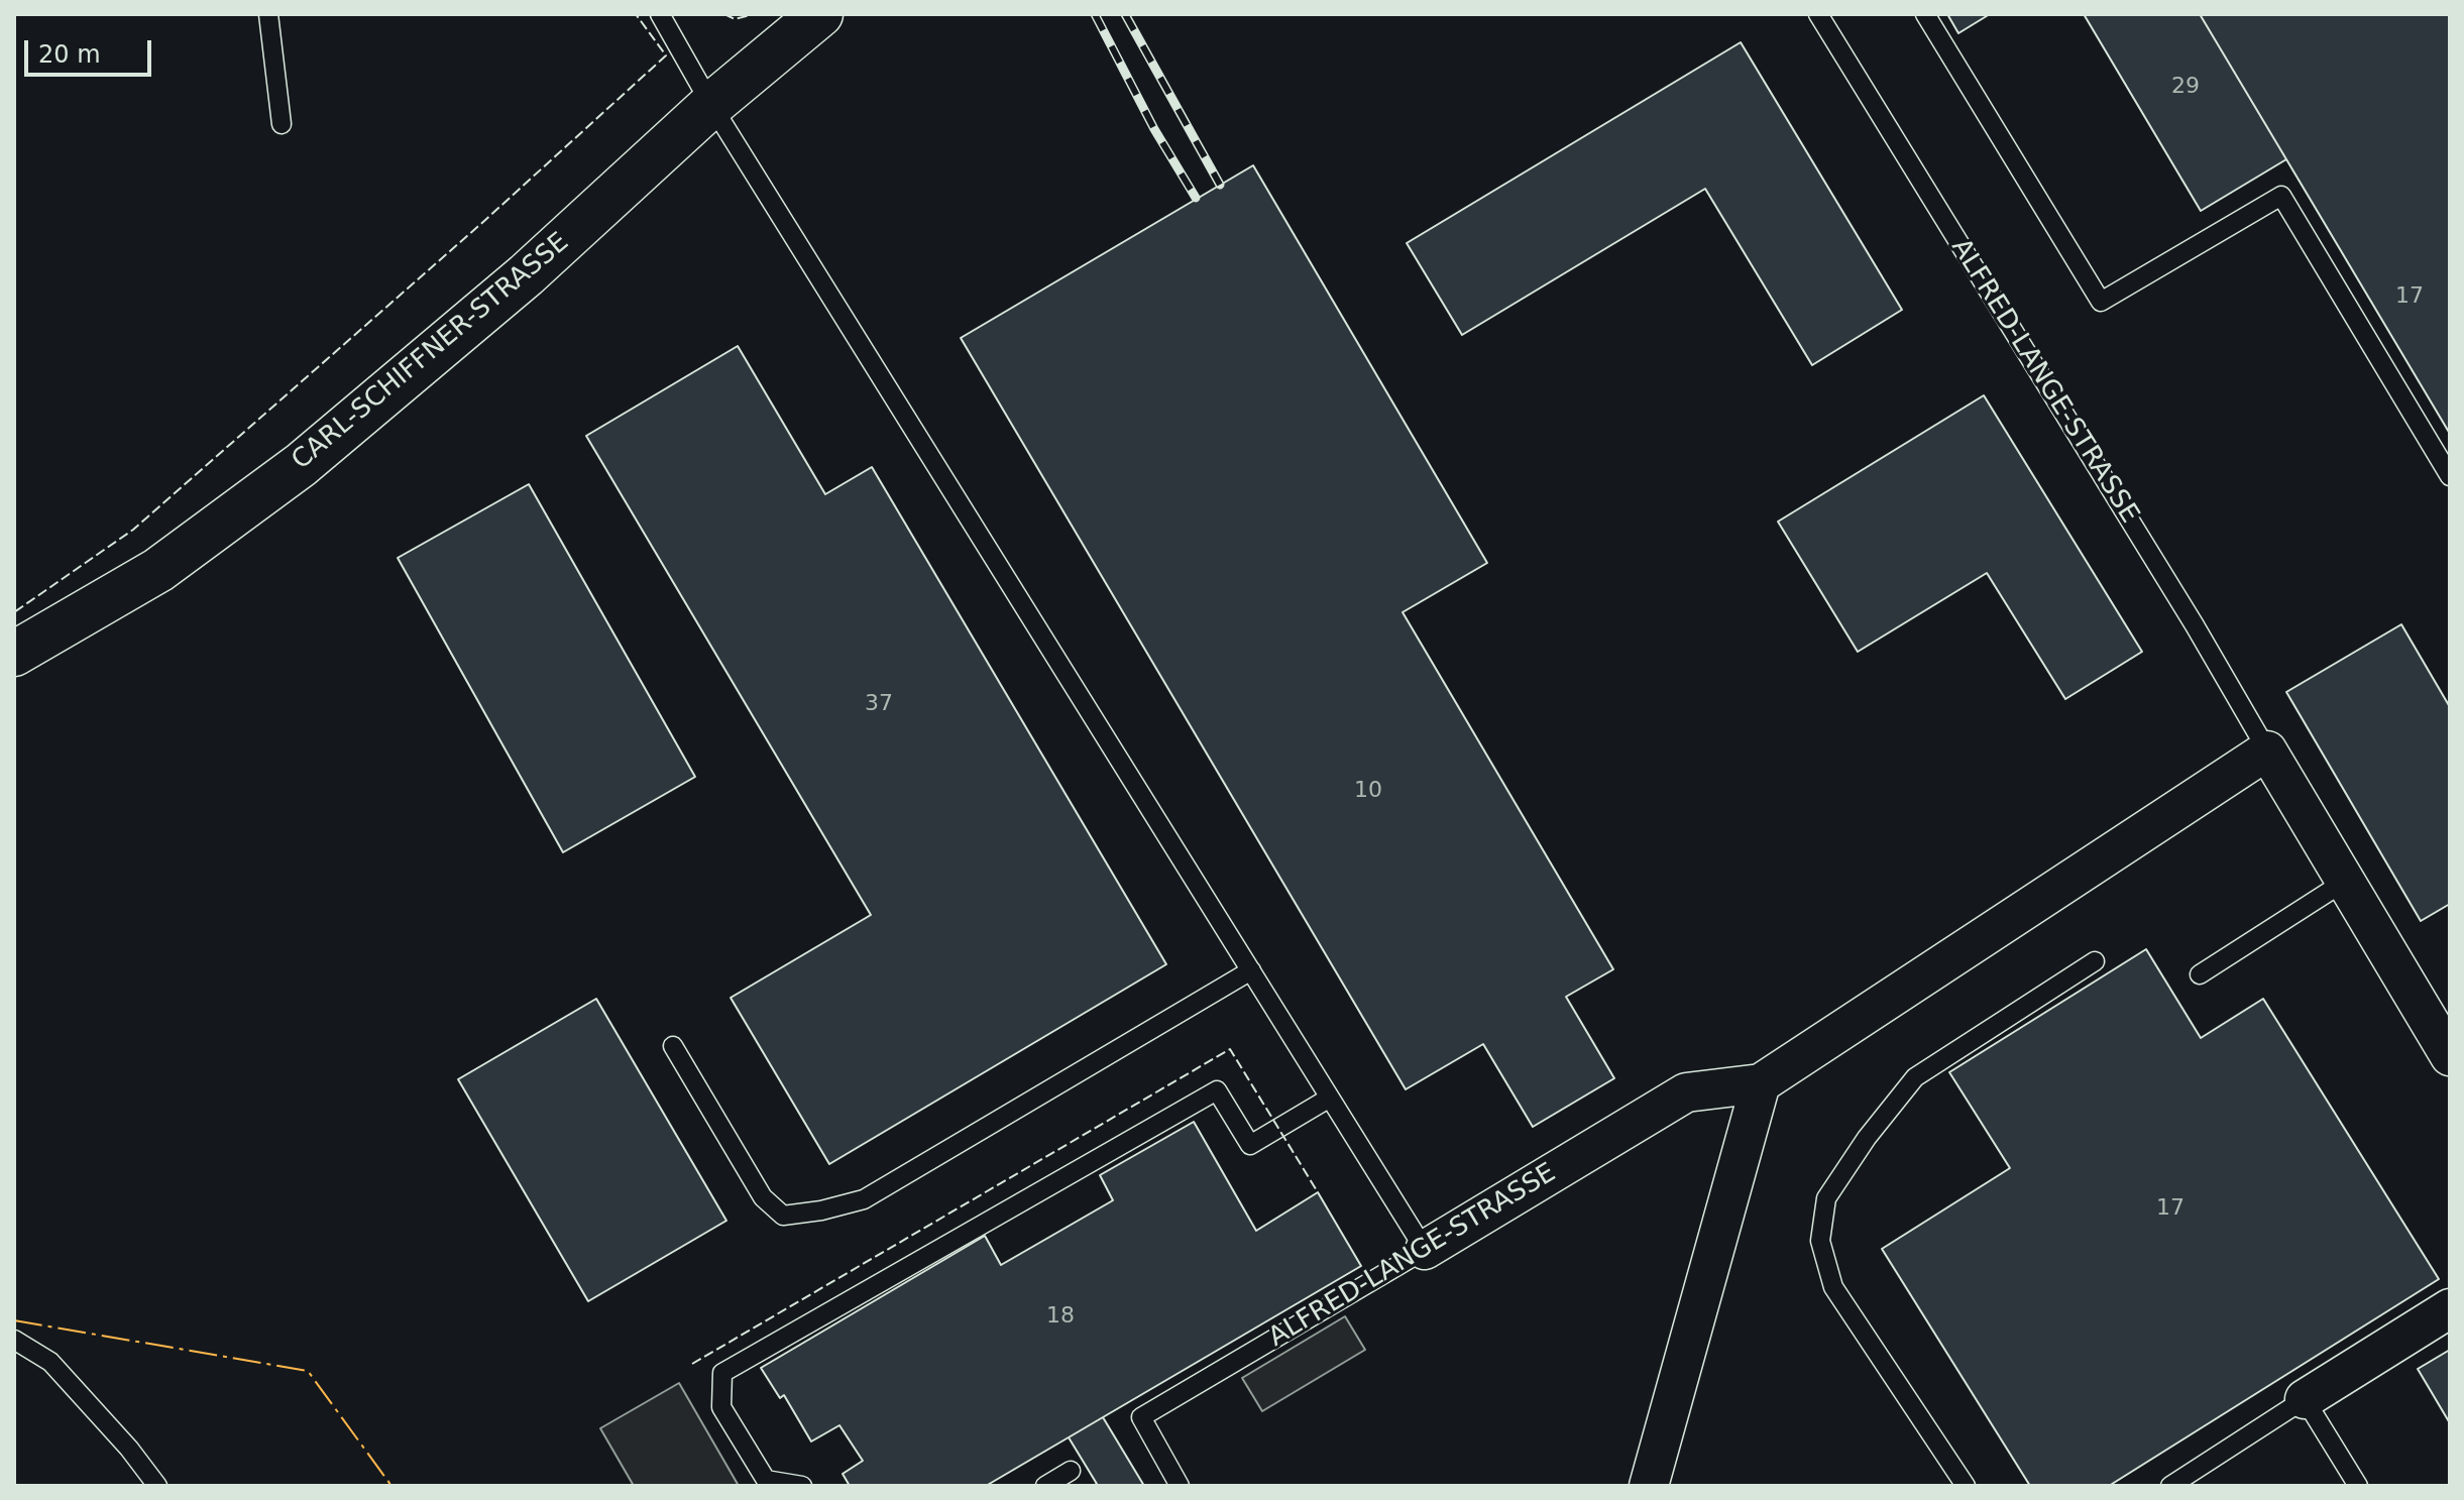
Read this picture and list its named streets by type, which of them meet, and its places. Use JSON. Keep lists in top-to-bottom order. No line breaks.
{"streets":{"main road":["CARL-SCHIFFNER-STRASSE"],"street":["ALFRED-LANGE-STRASSE"]},"house_numbers":["29","17","37","10","17","18"],"scale_bar":"20 m"}
